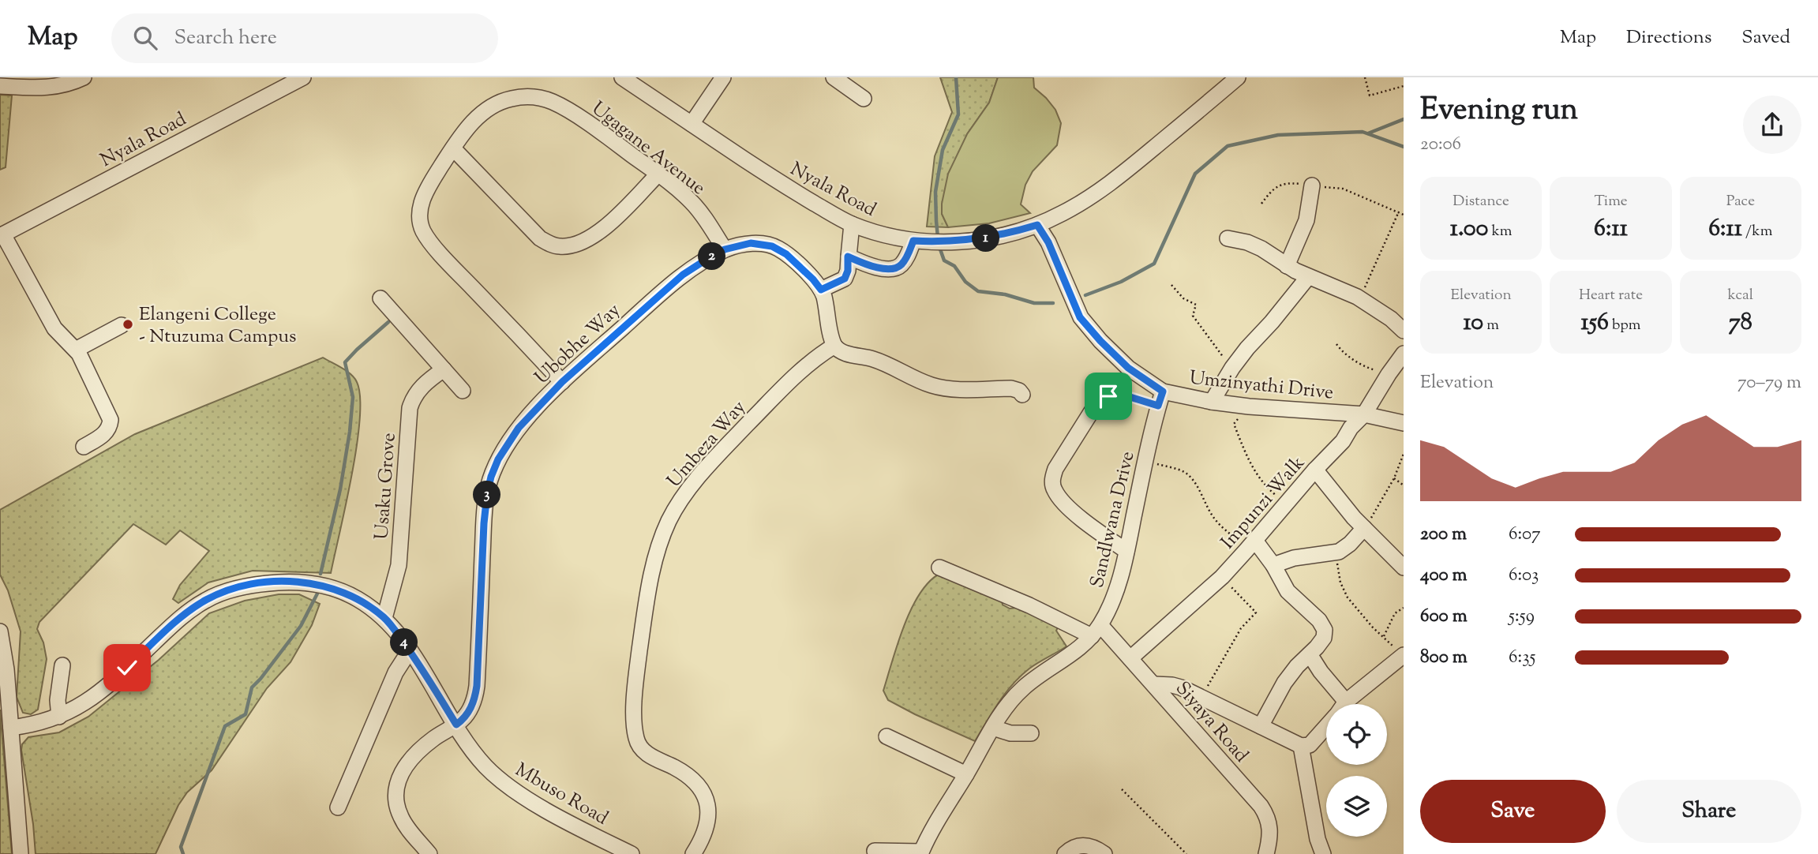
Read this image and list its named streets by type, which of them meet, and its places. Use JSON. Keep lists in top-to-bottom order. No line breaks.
{"streets":{"street":["Nyala Road","Ugagane Avenue","Ubobhe Way","Umzinyathi Drive","Umbeza Way","Usaku Grove","Impunzi Walk","Sandlwana Drive","Siyaya Road","Mbuso Road"]},"crossings":[["Nyala Road","Umzinyathi Drive"],["Ugagane Avenue","Ubobhe Way"],["Ubobhe Way","Umbeza Way"],["Ubobhe Way","Mbuso Road"],["Umzinyathi Drive","Impunzi Walk"],["Umzinyathi Drive","Sandlwana Drive"],["Usaku Grove","Mbuso Road"],["Impunzi Walk","Siyaya Road"],["Sandlwana Drive","Siyaya Road"]],"places":["Elangeni College - Ntuzuma Campus"],"page":{"header":"Map","search":"Search here","nav":["Map","Directions","Saved"],"heading":["Evening run","20:06"],"stats":[["Distance","1.00 km"],["Time","6:11"],["Pace","6:11 /km"],["Elevation","10 m"],["Heart rate","156 bpm"],["kcal","78"]],"pins":["1","2","3","4"],"chart":["Elevation","70–79 m"],"list":[{"name":"200 m","note":"6:07"},{"name":"400 m","note":"6:03"},{"name":"600 m","note":"5:59"},{"name":"800 m","note":"6:35"}],"buttons":["Save","Share"]}}
